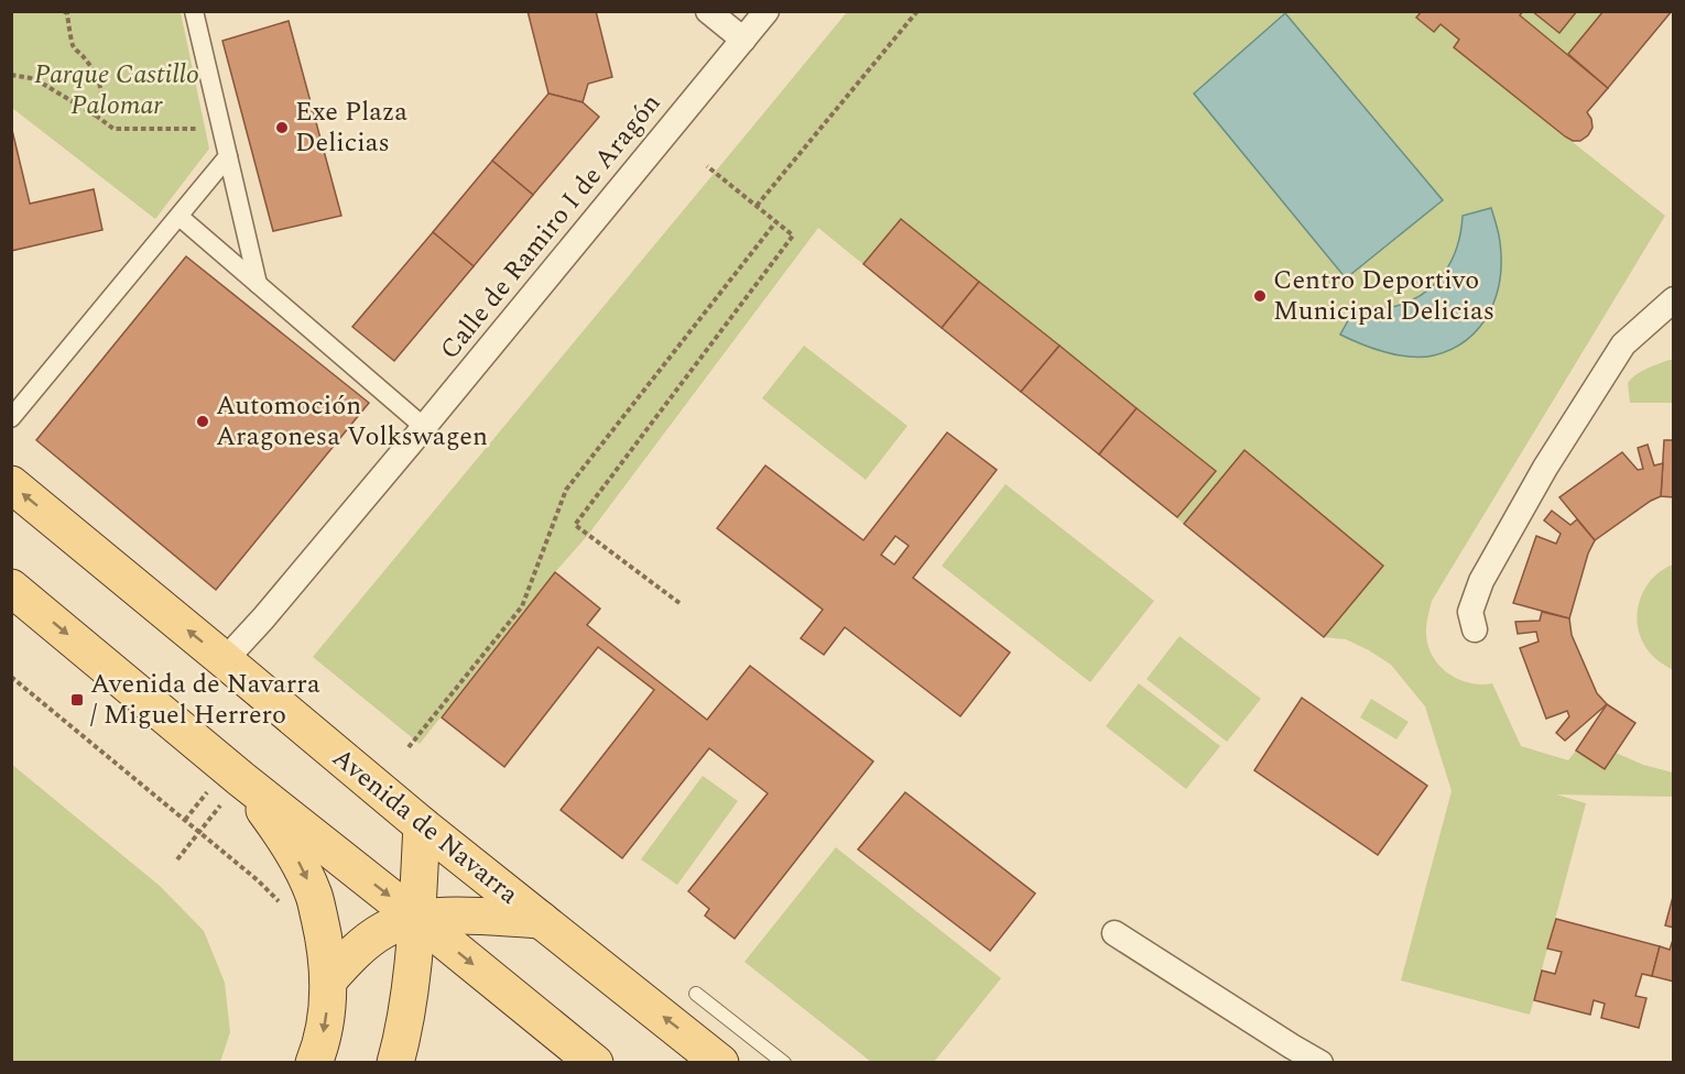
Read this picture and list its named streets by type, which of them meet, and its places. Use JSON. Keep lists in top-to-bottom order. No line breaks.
{"streets":{"main road":["Avenida de Navarra"],"street":["Calle de Ramiro I de Aragón"]},"crossings":[["Calle de Ramiro I de Aragón","Avenida de Navarra"]],"parks":["Parque Castillo Palomar"],"places":{"other":["Exe Plaza Delicias","Centro Deportivo Municipal Delicias","Automoción Aragonesa Volkswagen"],"transit":["Avenida de Navarra / Miguel Herrero"]}}
